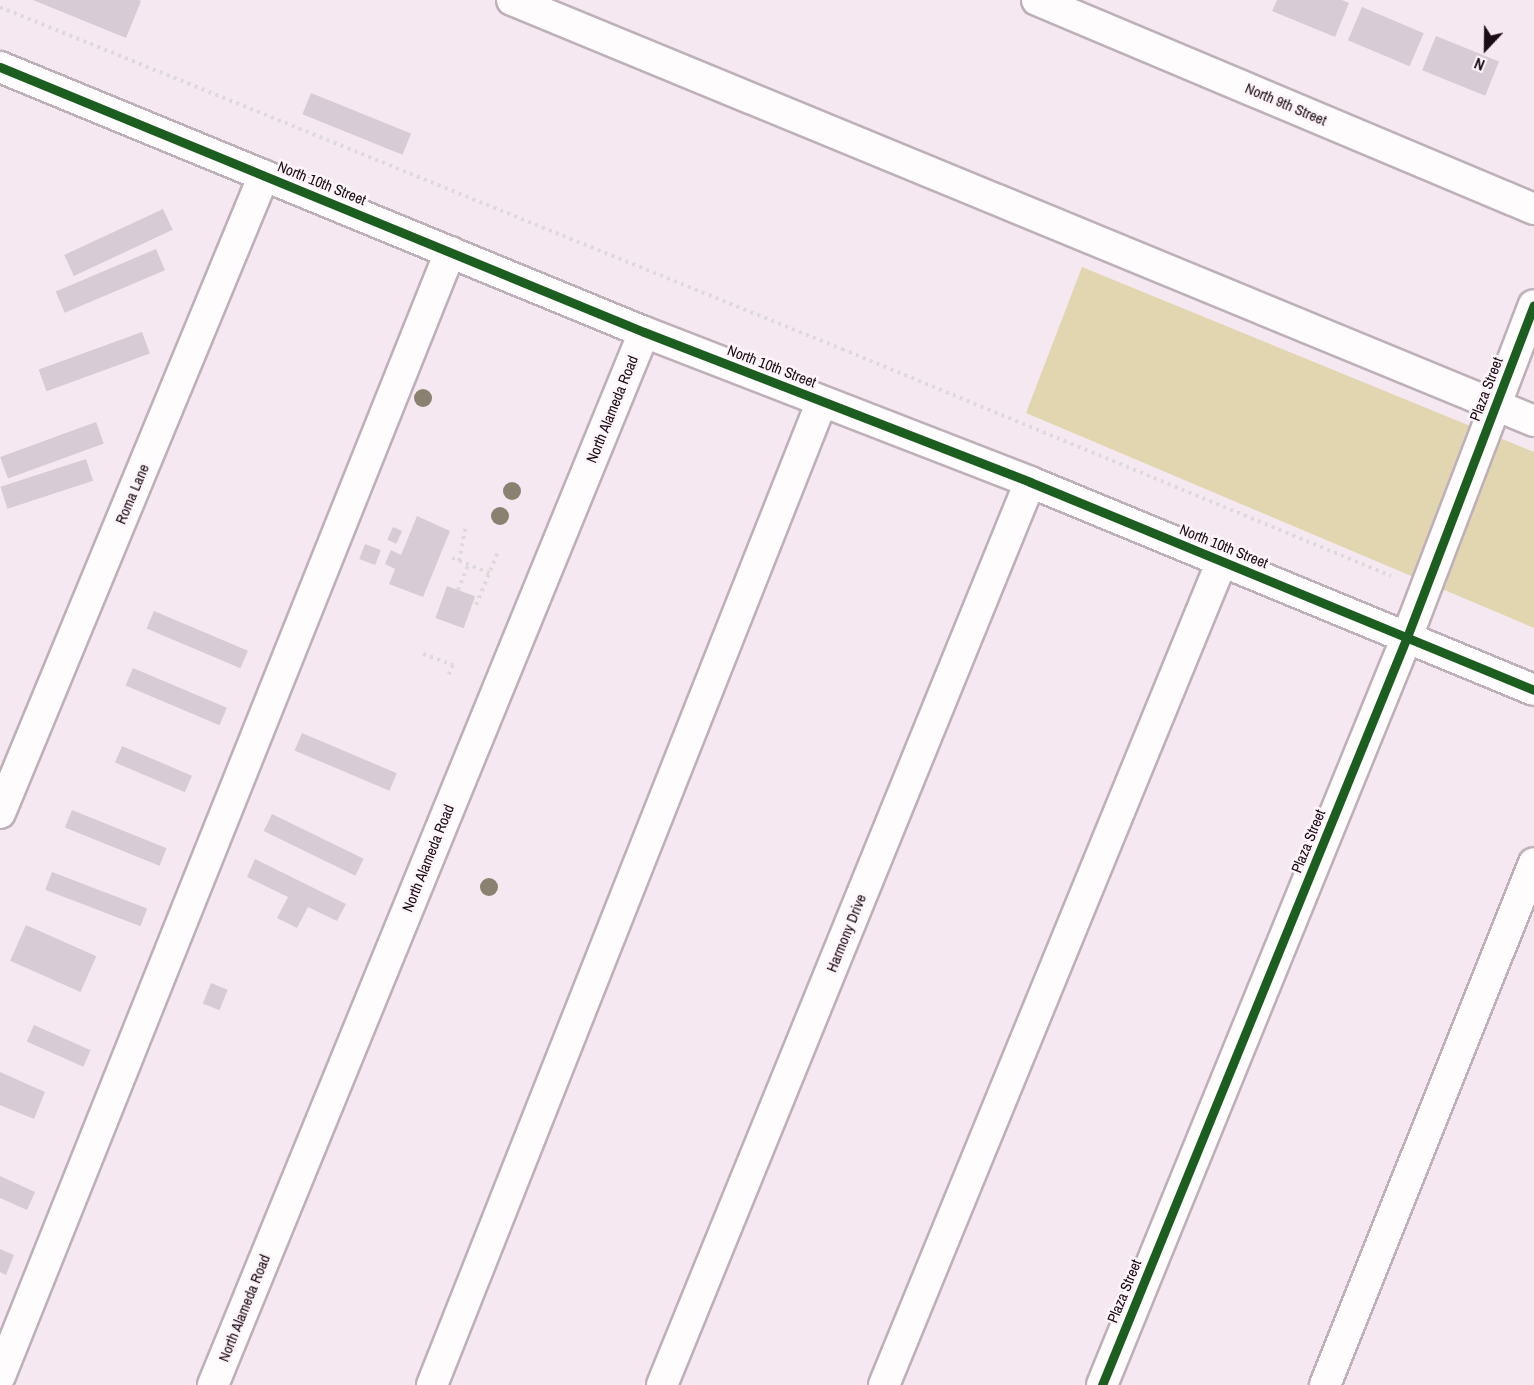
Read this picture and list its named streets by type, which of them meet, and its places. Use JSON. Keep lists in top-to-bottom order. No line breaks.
{"streets":{"street":["North 9th Street","North 10th Street","Plaza Street","North Alameda Road","Roma Lane","Harmony Drive"]},"crossings":[["North 10th Street","Plaza Street"],["North 10th Street","North Alameda Road"],["North 10th Street","Roma Lane"],["North 10th Street","Harmony Drive"]],"north":"bottom"}
